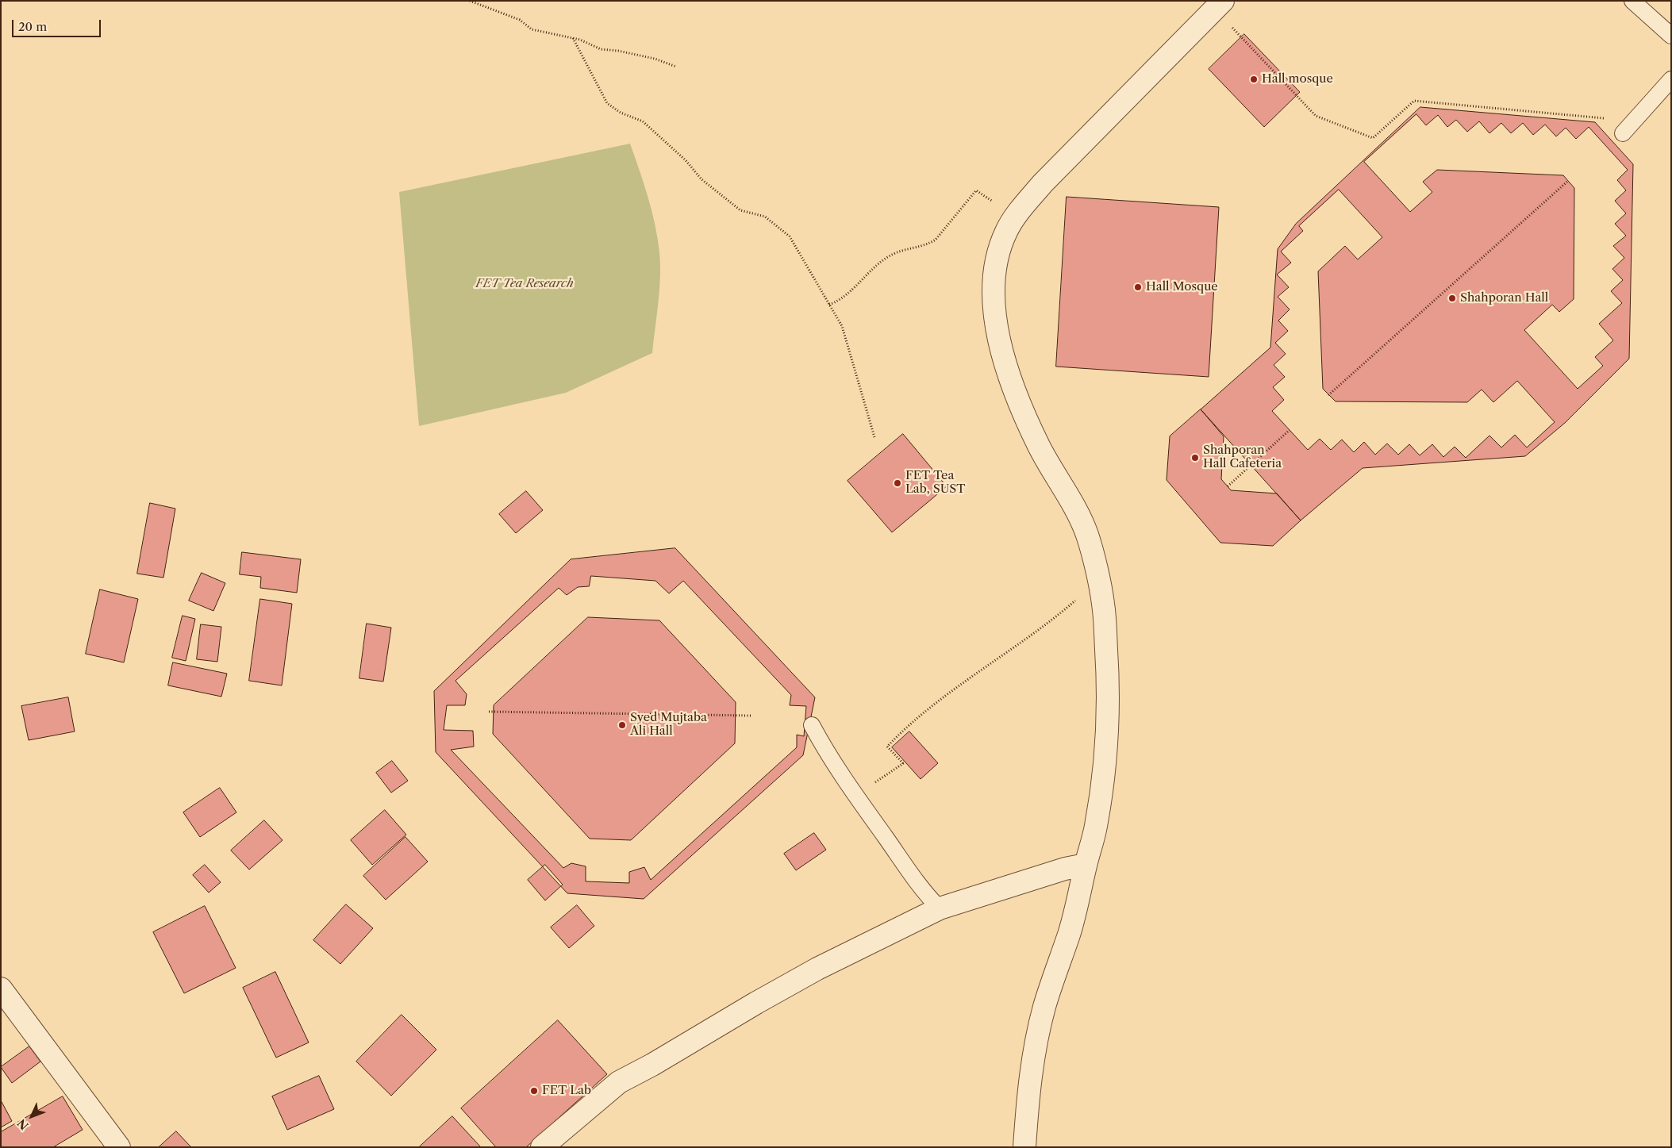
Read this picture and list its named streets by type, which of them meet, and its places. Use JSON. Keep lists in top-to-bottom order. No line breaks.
{"parks":["FET Tea Research"],"places":["Hall mosque","Hall Mosque","Shahporan Hall","Shahporan Hall Cafeteria","FET Tea Lab, SUST","Syed Mujtaba Ali Hall","FET Lab"],"scale_bar":"20 m","north":"bottom left"}
